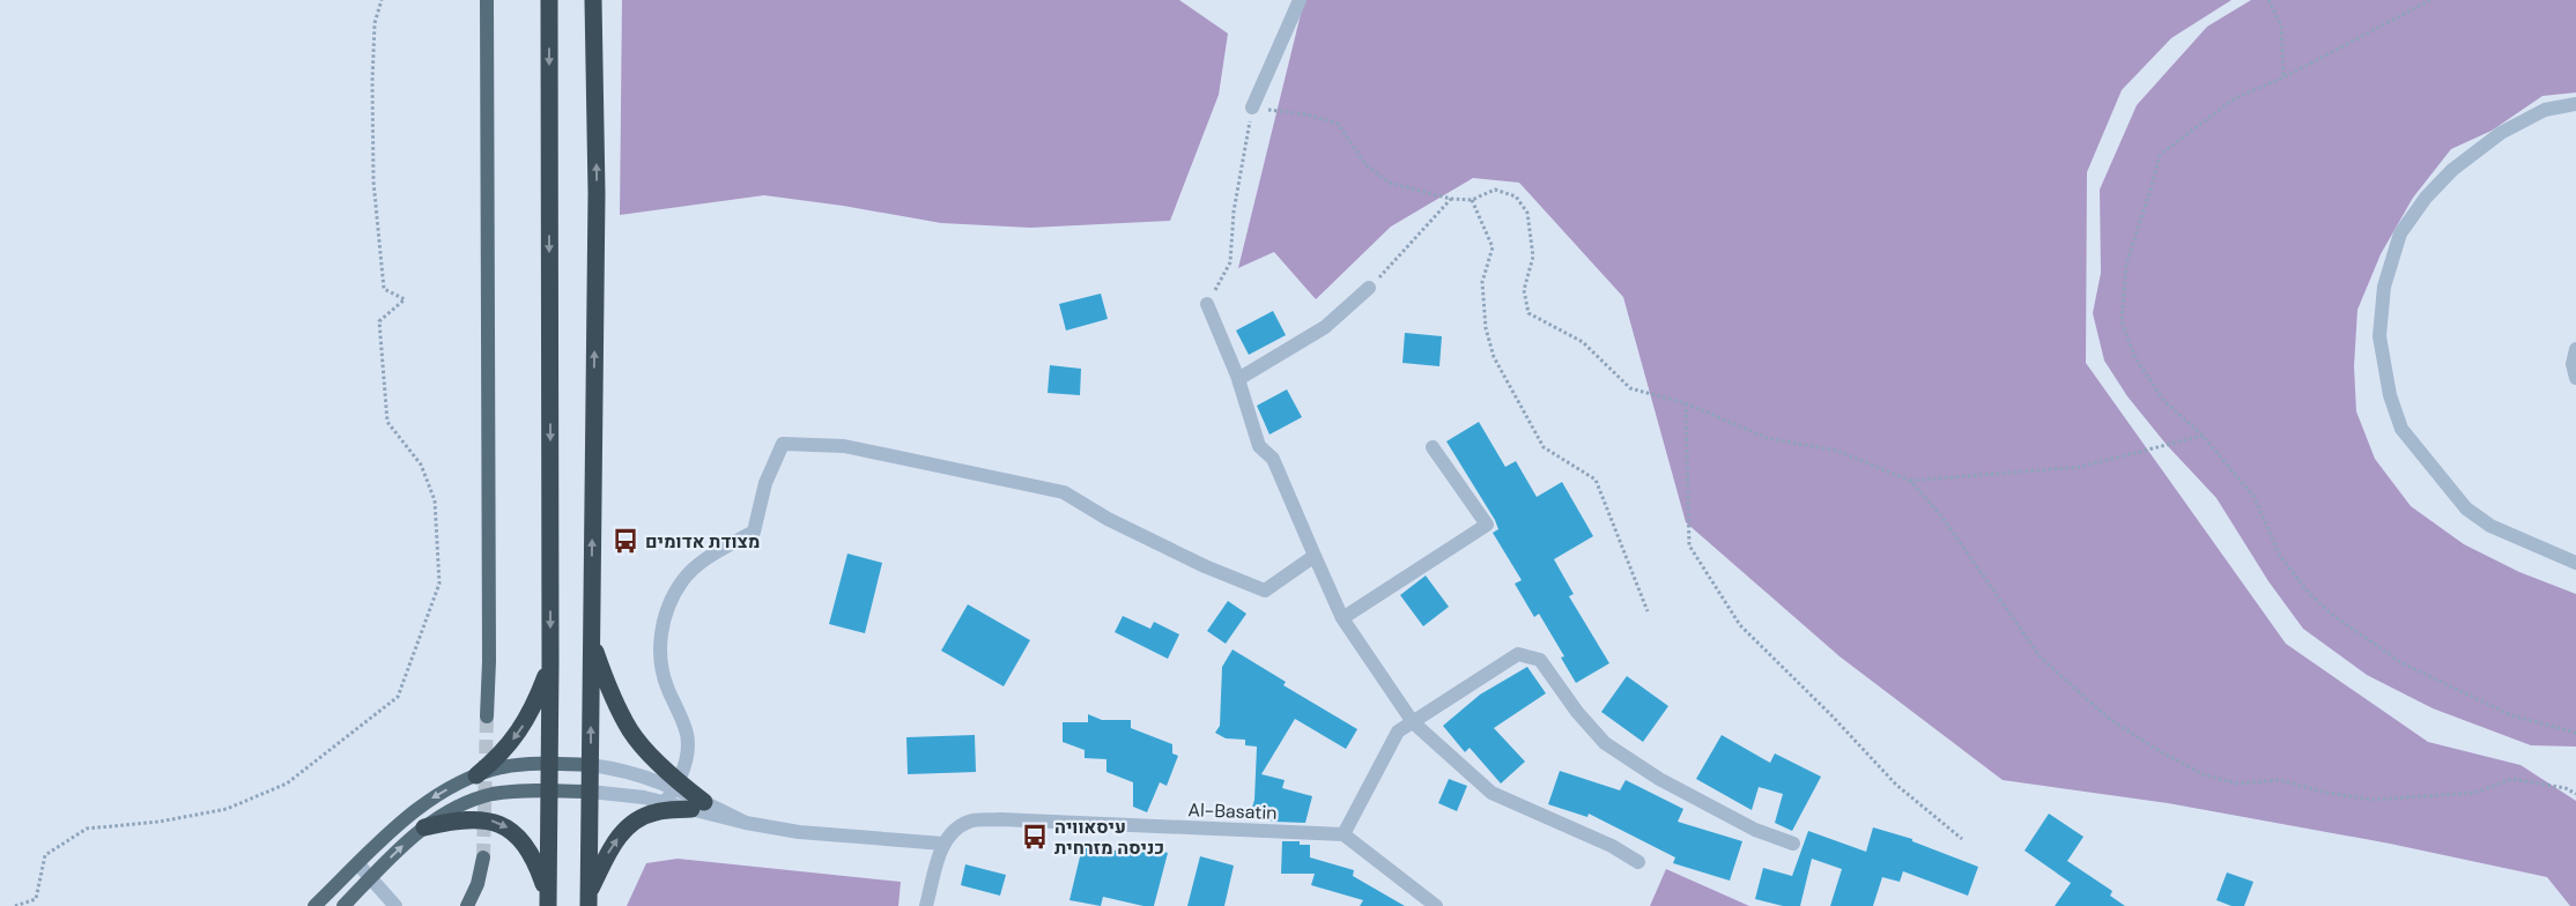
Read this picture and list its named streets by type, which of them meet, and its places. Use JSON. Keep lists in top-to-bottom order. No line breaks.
{"streets":{"street":["Al-Basatin"]},"places":{"bus stop":["מצודת אדומים","עיסאוויה כניסה מזרחית"]}}
